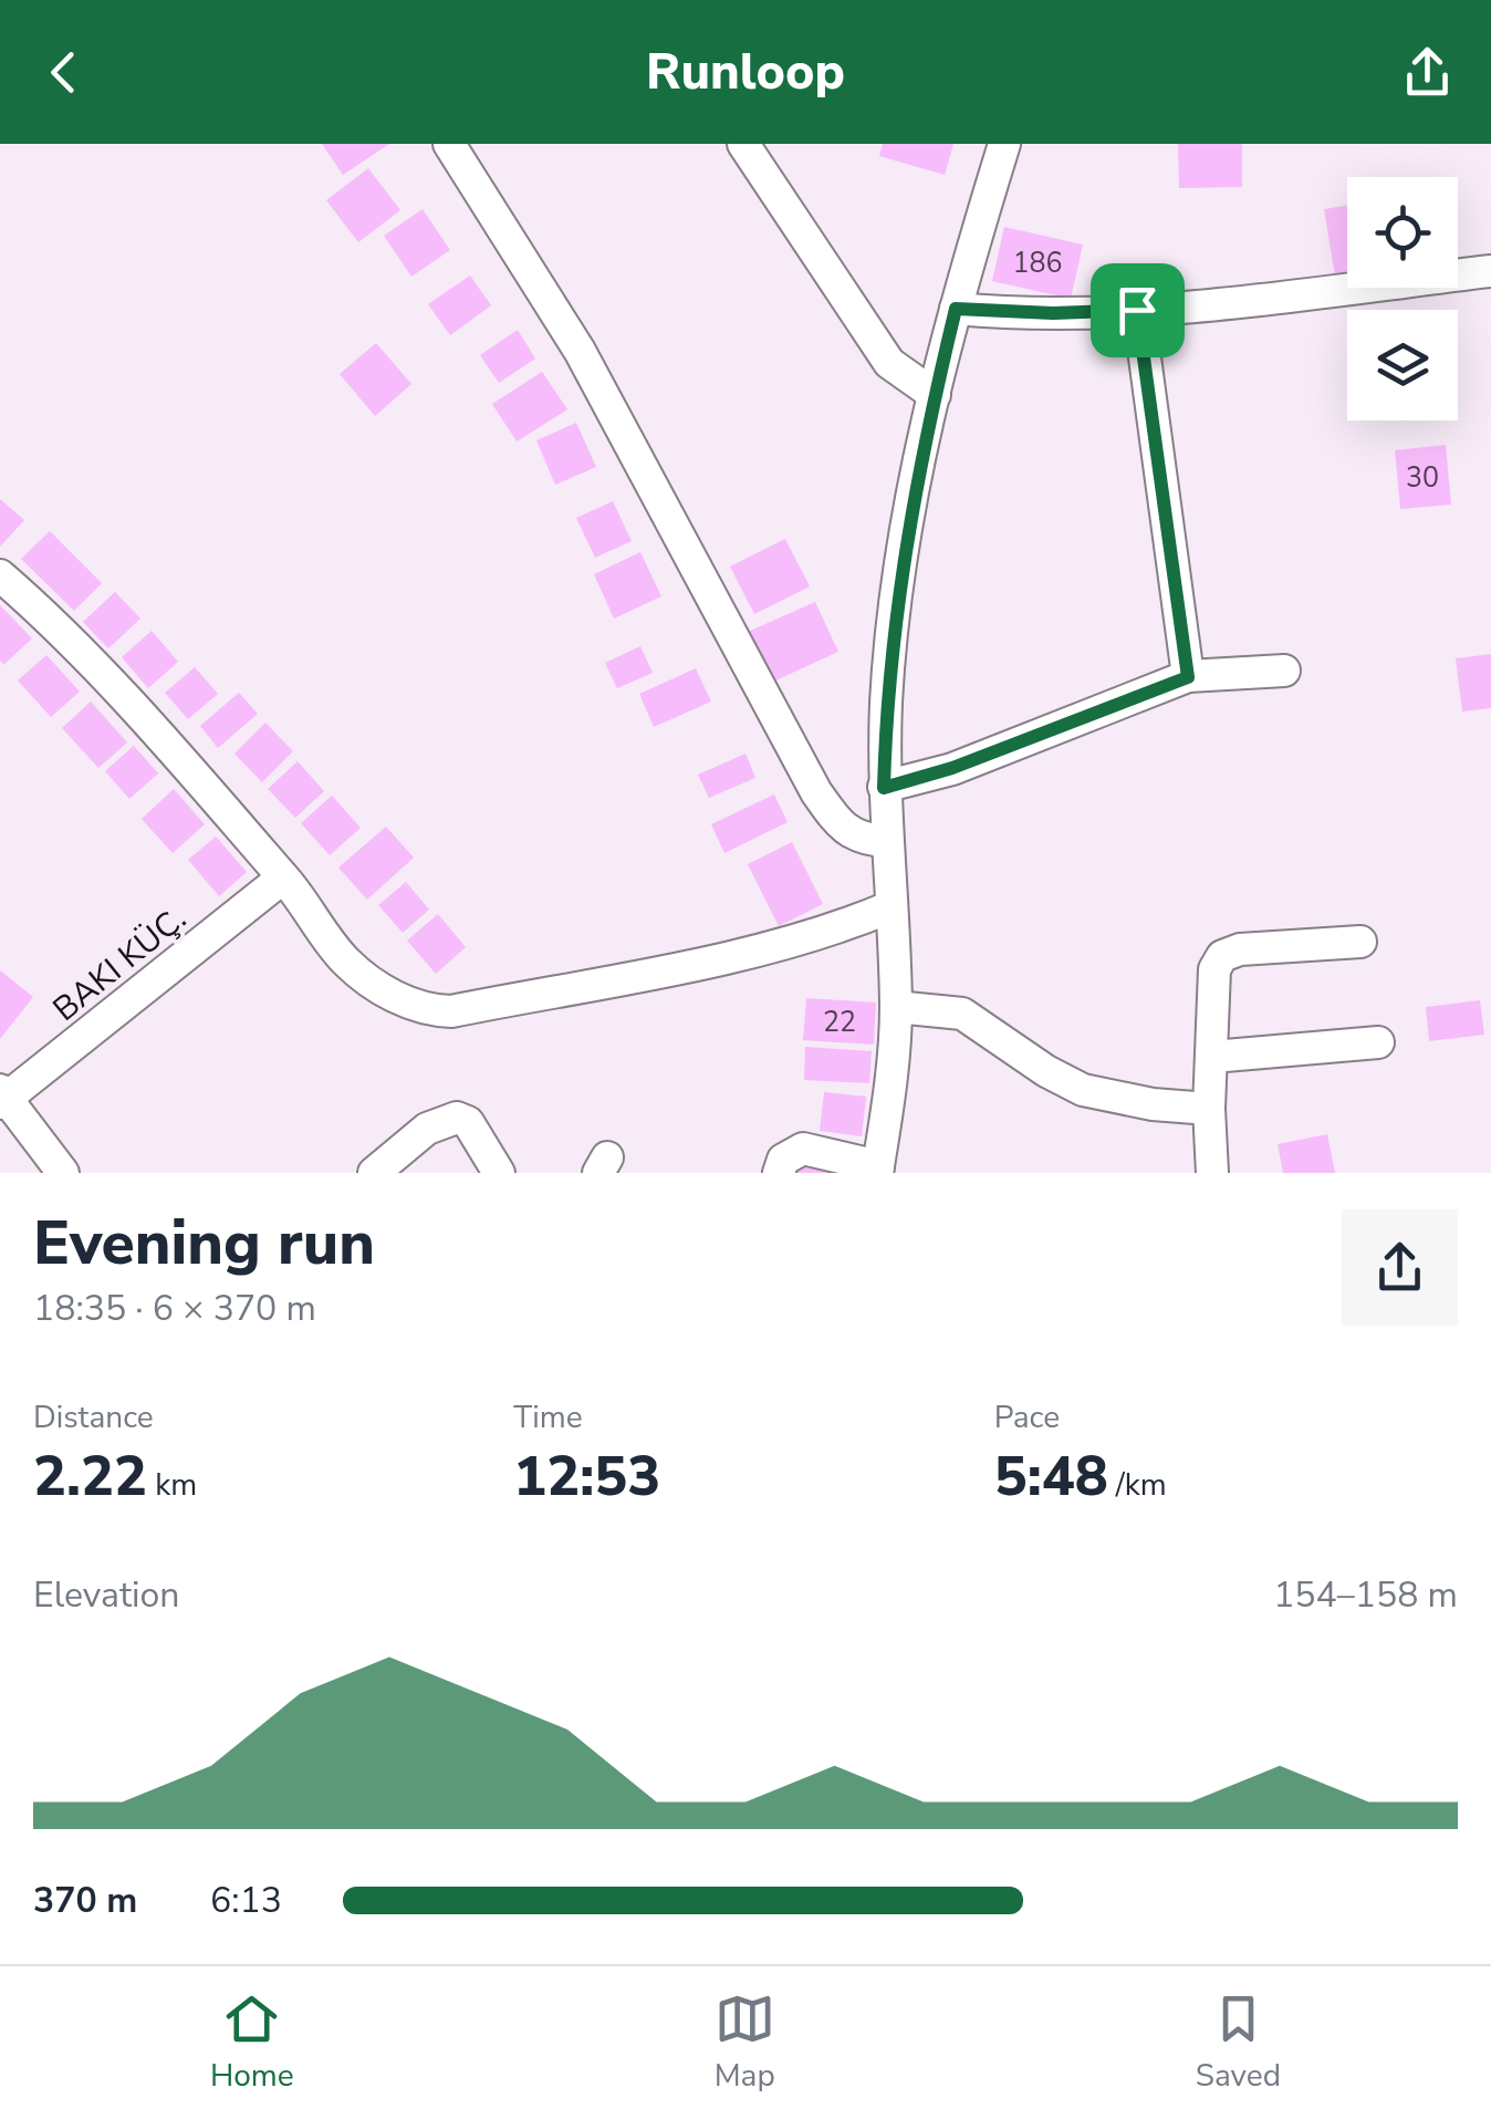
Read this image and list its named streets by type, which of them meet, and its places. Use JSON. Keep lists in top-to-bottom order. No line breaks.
{"house_numbers":["186","30","22"],"page":{"header":"Runloop","heading":["Evening run","18:35 · 6 × 370 m"],"stats":[["Distance","2.22 km"],["Time","12:53"],["Pace","5:48 /km"]],"chart":["Elevation","154–158 m"],"list":[{"name":"370 m","note":"6:13"}],"tabs":["Home","Map","Saved"]}}
